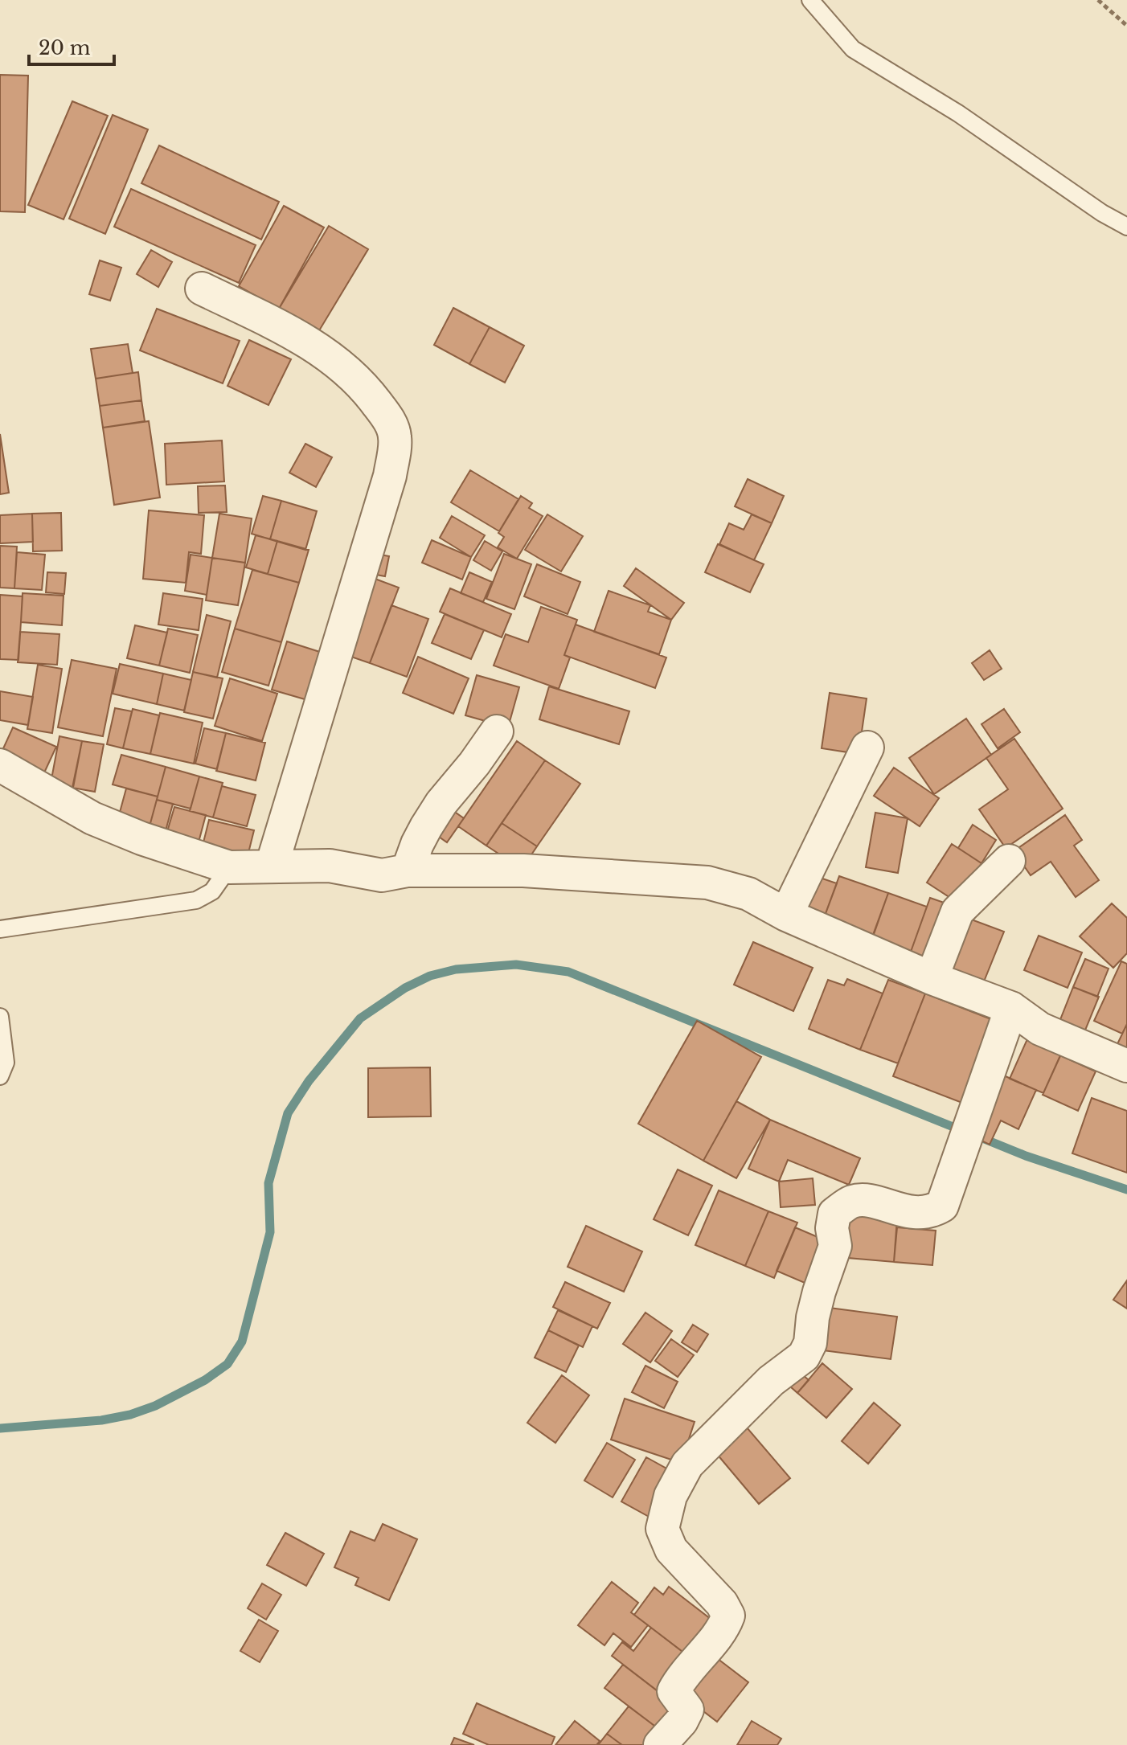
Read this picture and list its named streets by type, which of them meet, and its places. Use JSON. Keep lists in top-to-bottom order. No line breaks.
{"scale_bar":"20 m"}
